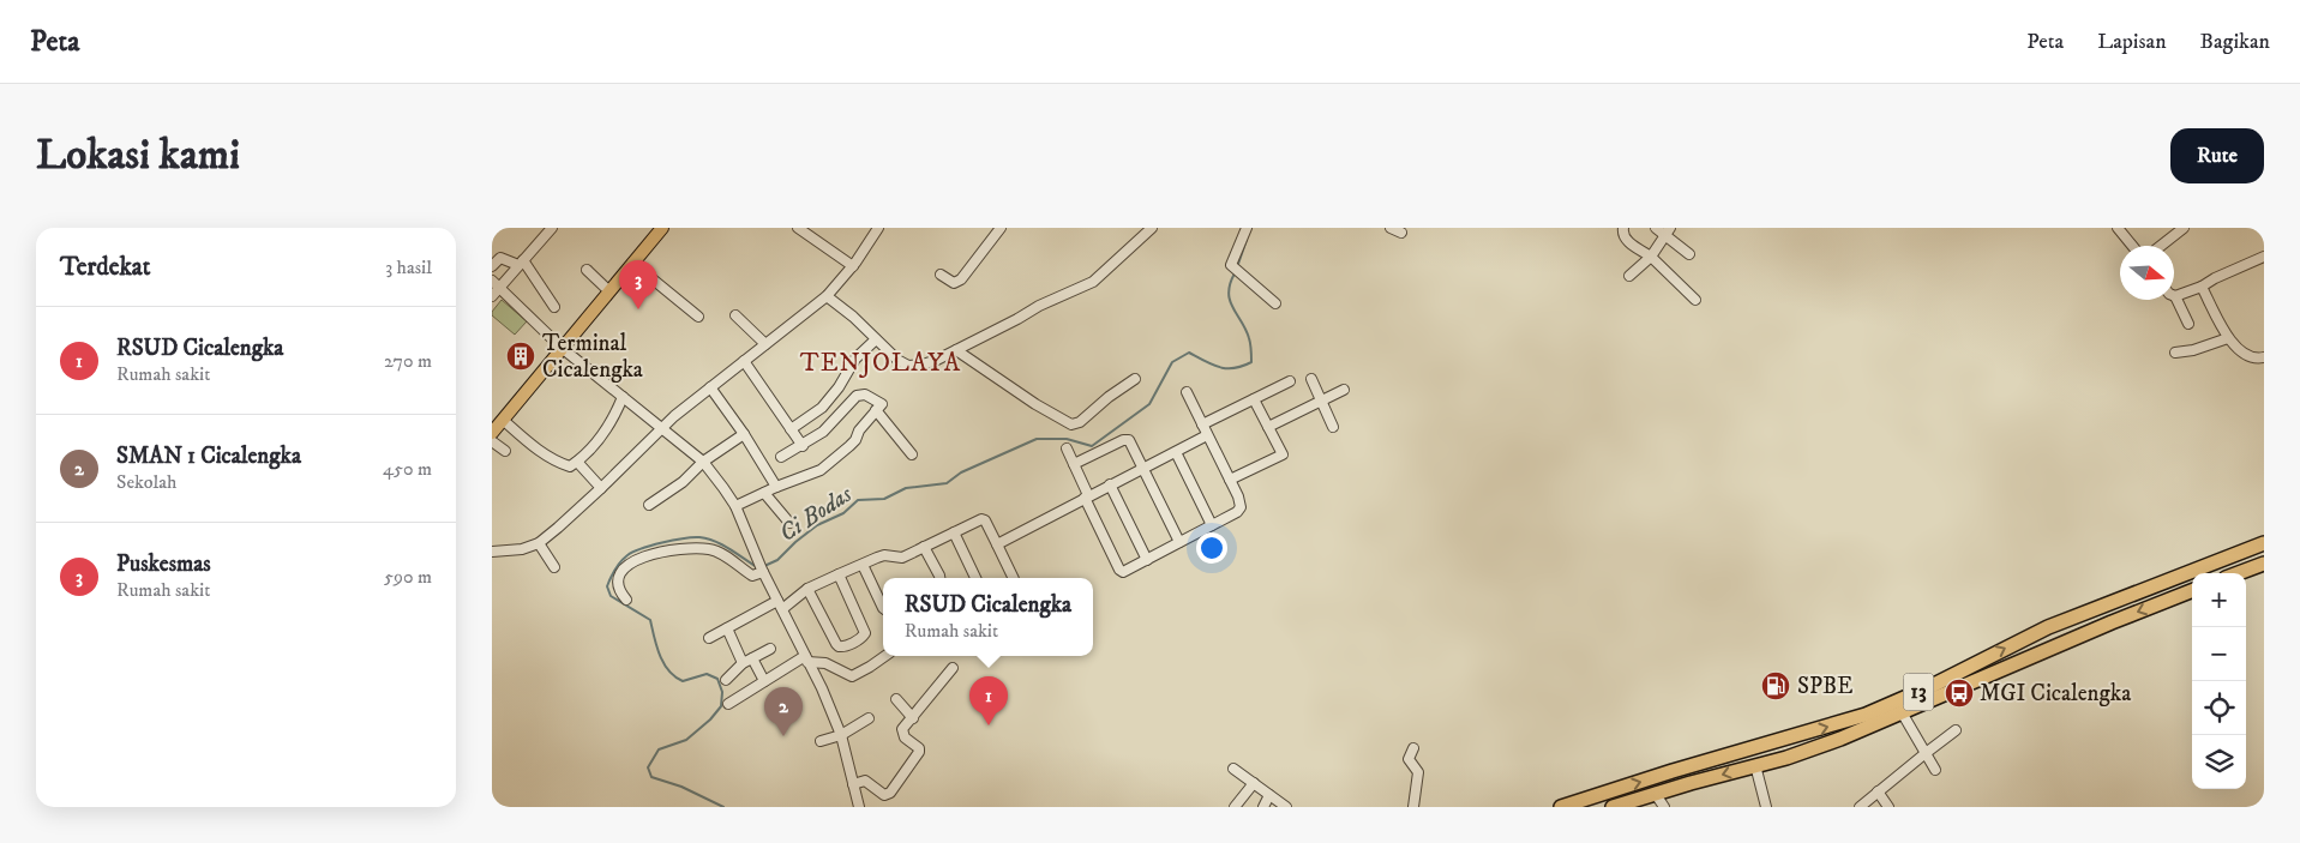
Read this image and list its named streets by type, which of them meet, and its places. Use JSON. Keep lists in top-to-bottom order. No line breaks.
{"streets":{"highway":["13"]},"districts":["TENJOLAYA"],"water":["Ci Bodas"],"places":{"building":["Terminal Cicalengka"],"fuel station":["SPBE"],"bus stop":["MGI Cicalengka"]},"north":"right","page":{"header":"Peta","nav":["Peta","Lapisan","Bagikan"],"buttons":"Rute","title":"Lokasi kami","heading":["Terdekat","3 hasil"],"pins":["3","1","2"],"list":[{"mark":"1","name":"RSUD Cicalengka","note":"Rumah sakit","value":"270 m"},{"mark":"2","name":"SMAN 1 Cicalengka","note":"Sekolah","value":"450 m"},{"mark":"3","name":"Puskesmas","note":"Rumah sakit","value":"590 m"}],"map_buttons":["+","−"],"popup":["RSUD Cicalengka","Rumah sakit"]}}
